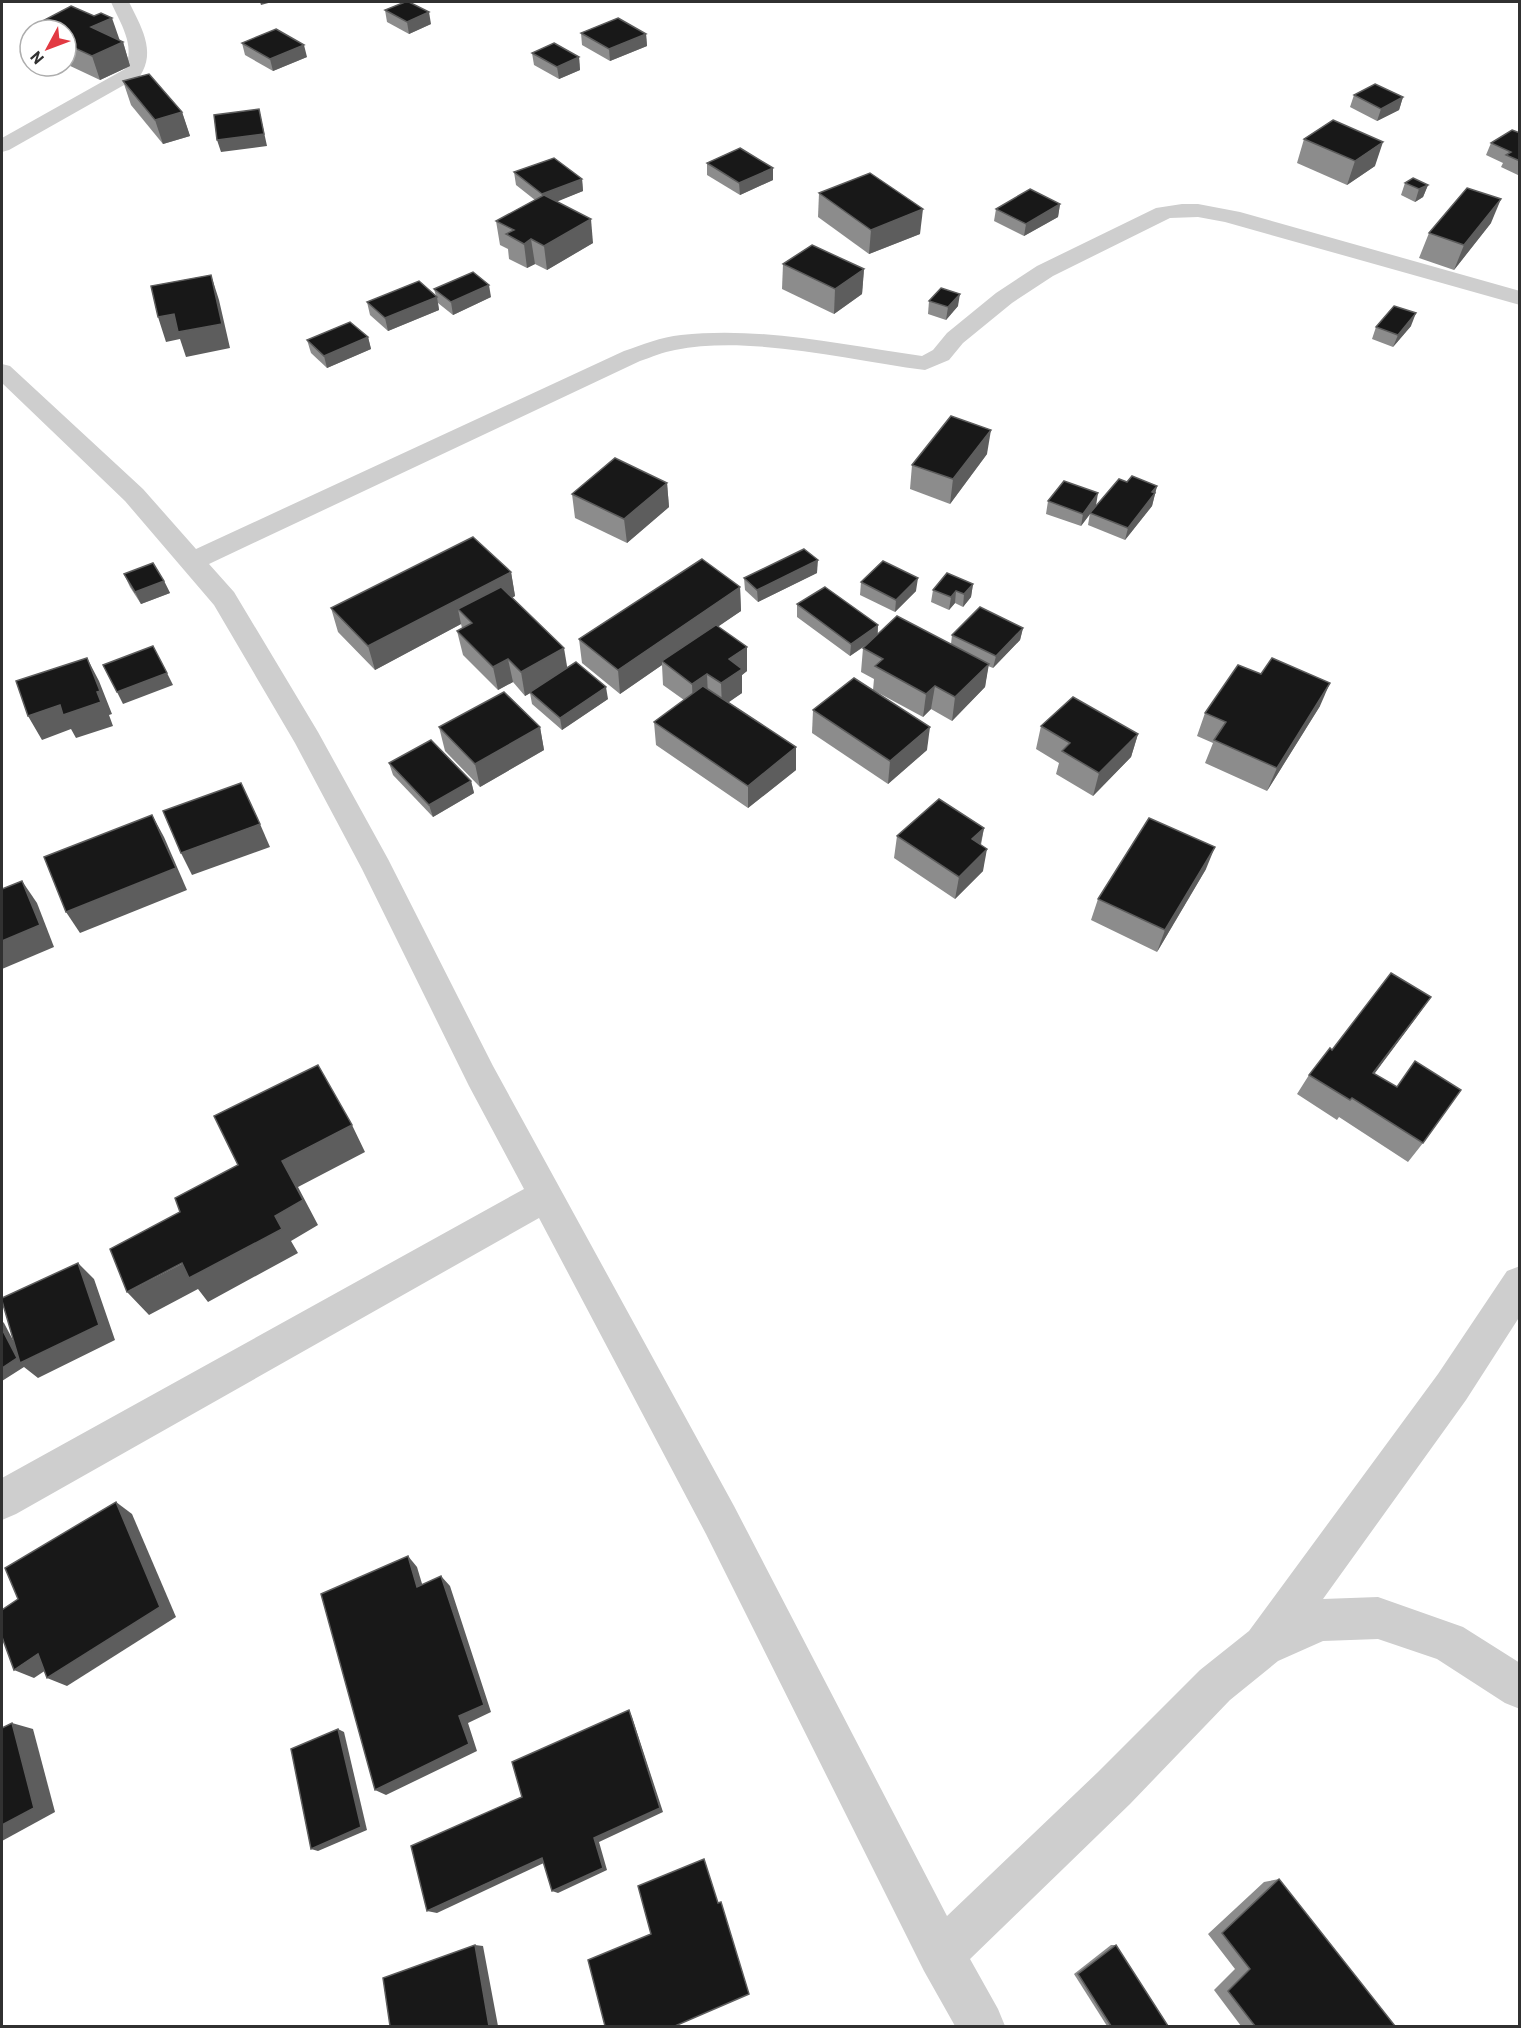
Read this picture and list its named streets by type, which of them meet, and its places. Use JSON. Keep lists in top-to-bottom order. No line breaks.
{"north":"bottom left"}
